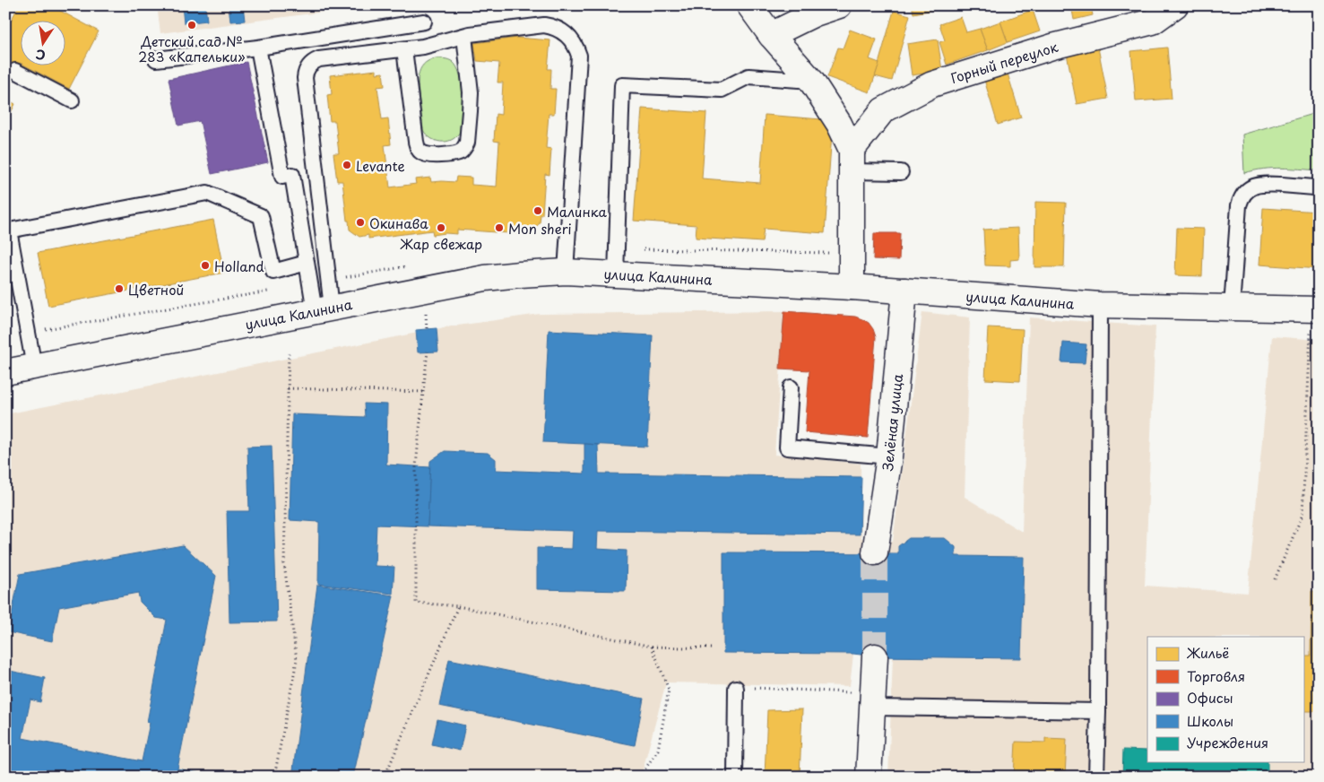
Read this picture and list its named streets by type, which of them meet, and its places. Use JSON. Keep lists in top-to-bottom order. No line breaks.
{"streets":{"street":["Горный переулок","улица Калинина","Зелёная улица"]},"crossings":[["улица Калинина","Зелёная улица"]],"places":["Детский сад № 283 «Капельки»","Levante","Малинка","Окинава","Жар свежар","Mon sheri","Holland","Цветной"],"legend":["Жильё","Торговля","Офисы","Школы","Учреждения"],"north":"bottom"}
